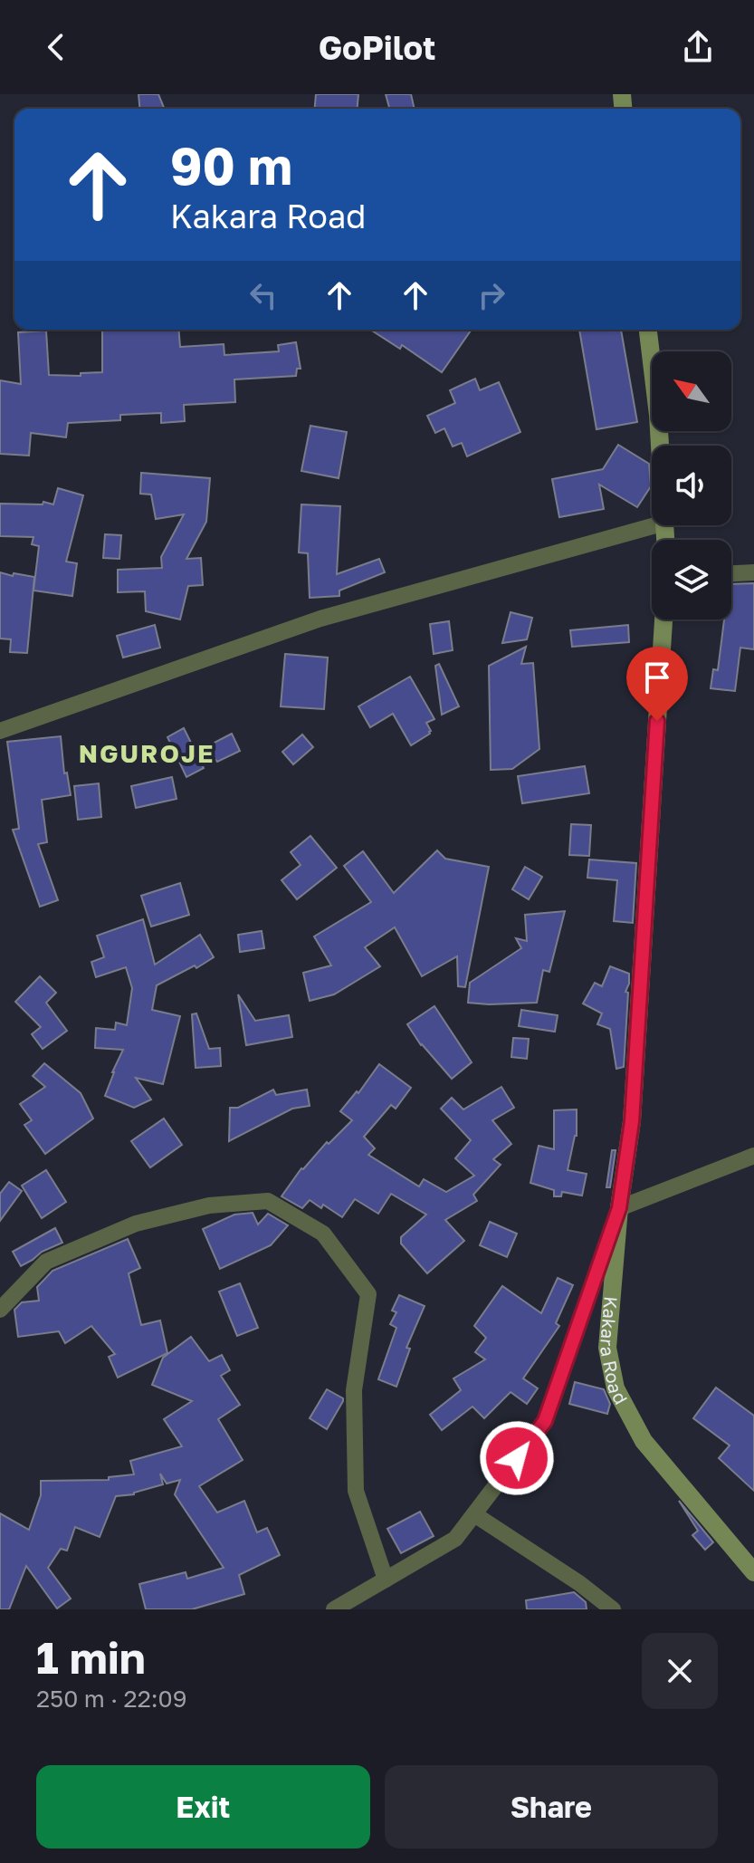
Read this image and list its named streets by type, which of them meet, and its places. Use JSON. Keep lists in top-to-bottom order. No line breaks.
{"streets":{"street":["Kakara Road"]},"districts":["NGUROJE"],"north":"top left","page":{"header":"GoPilot","turn":["90 m","Kakara Road"],"heading":["1 min","250 m · 22:09"],"buttons":["Exit","Share"]}}
